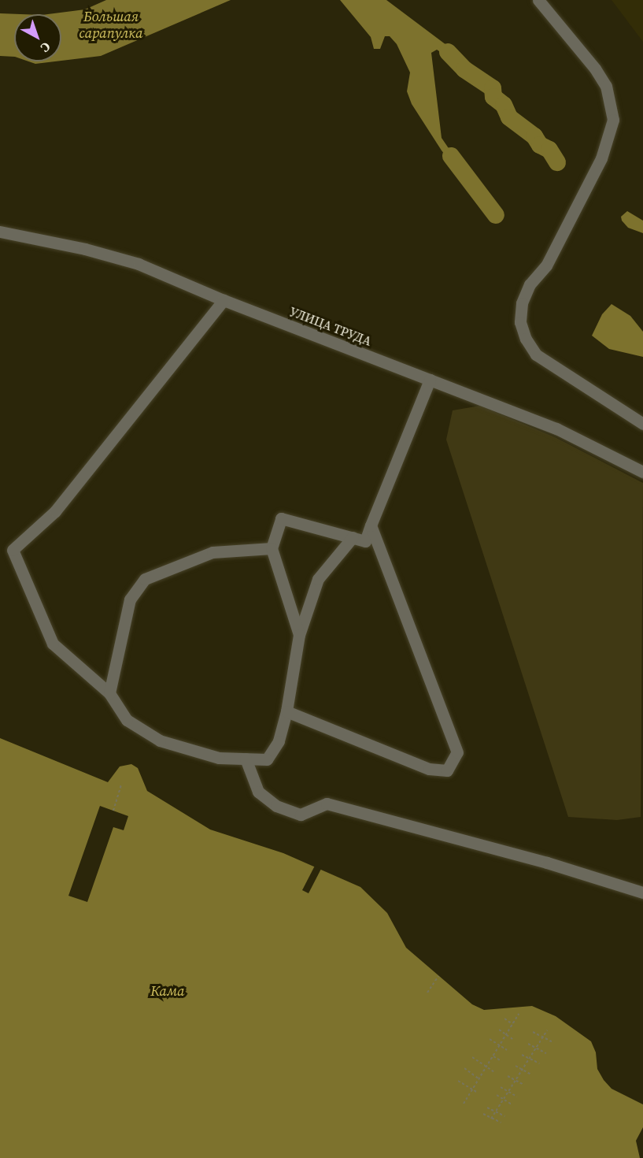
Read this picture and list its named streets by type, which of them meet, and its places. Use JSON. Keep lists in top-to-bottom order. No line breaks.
{"streets":{"street":["УЛИЦА ТРУДА"]},"water":["Большая сарапулка","Кама"],"north":"bottom right"}
